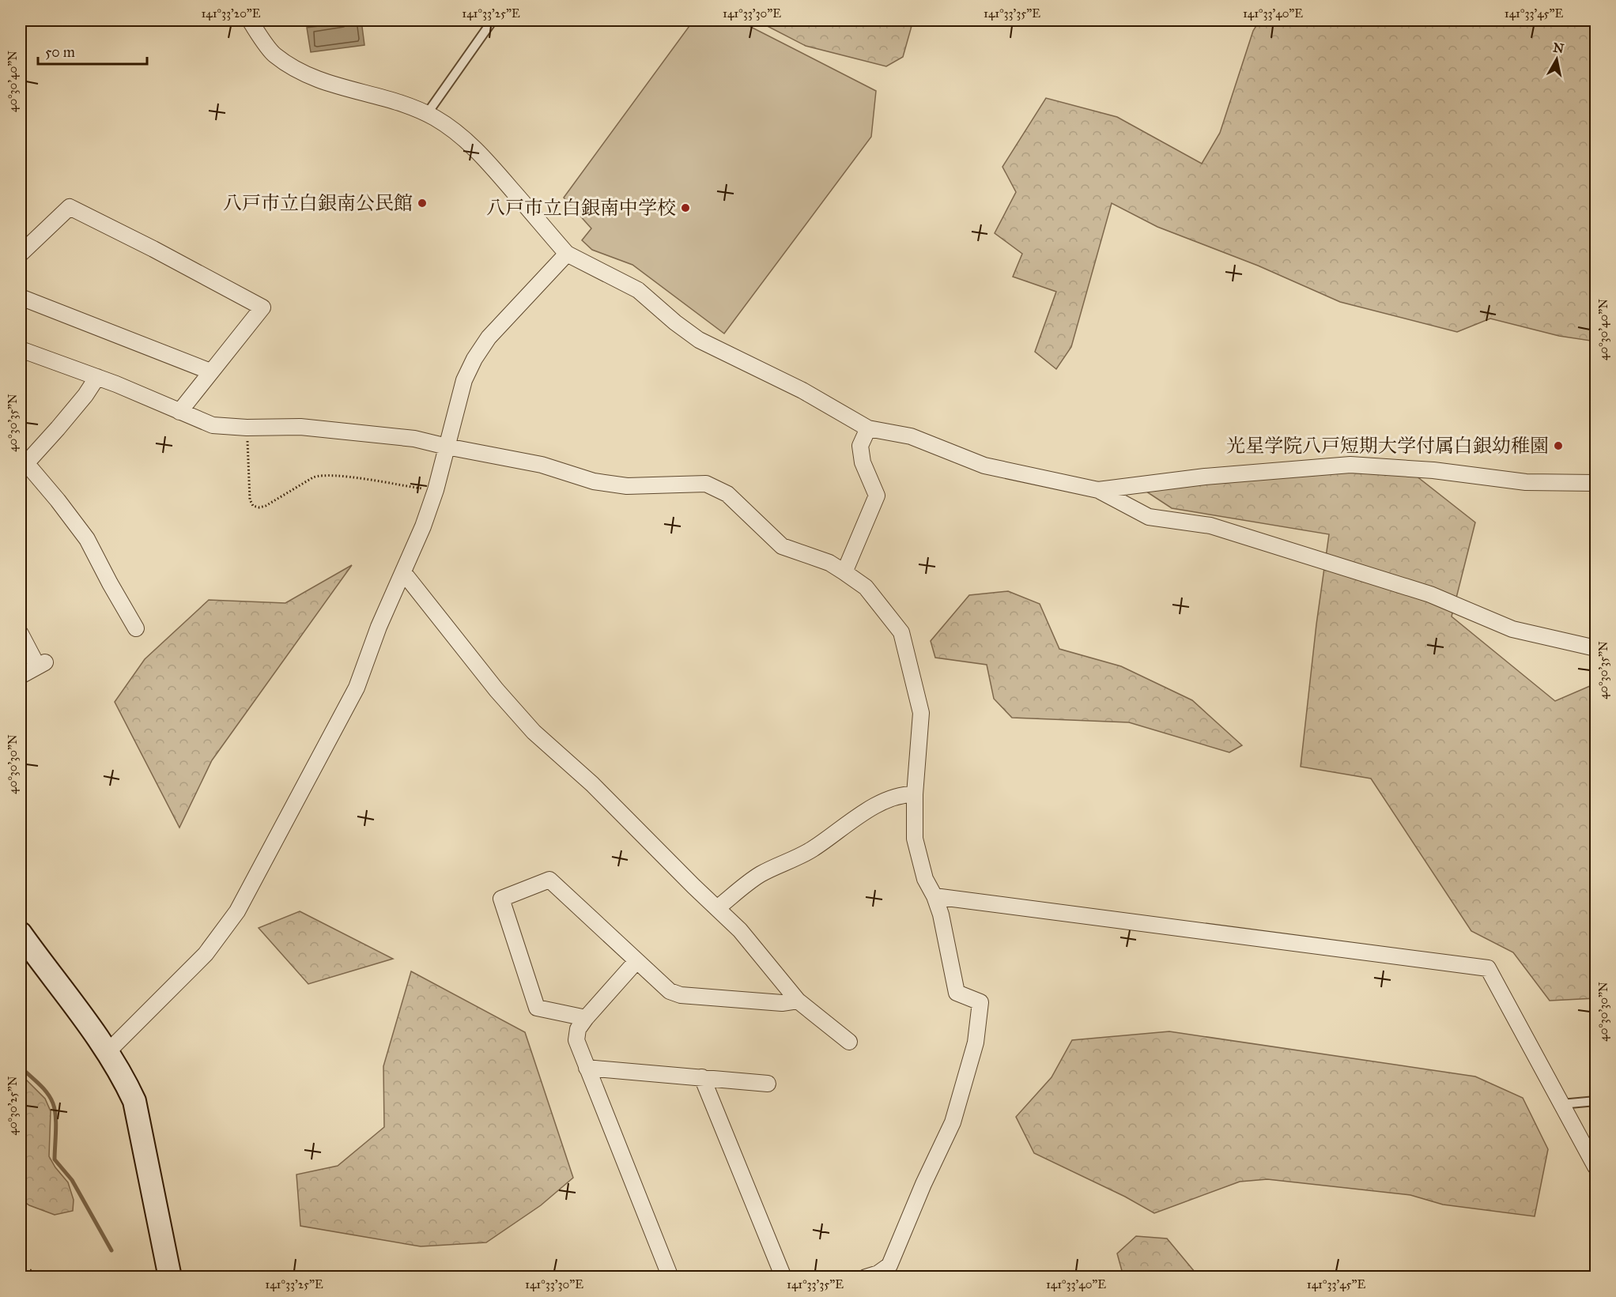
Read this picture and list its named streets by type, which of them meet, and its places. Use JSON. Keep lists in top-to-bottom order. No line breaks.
{"places":["八戸市立白銀南公民館","八戸市立白銀南中学校","光星学院八戸短期大学付属白銀幼稚園"],"scale_bar":"50 m","north":"top","coordinates":["141°33'20\"E","141°33'25\"E","141°33'30\"E","141°33'35\"E","141°33'40\"E","141°33'45\"E","40°30'40\"N","40°30'35\"N","40°30'30\"N","40°30'25\"N"]}
